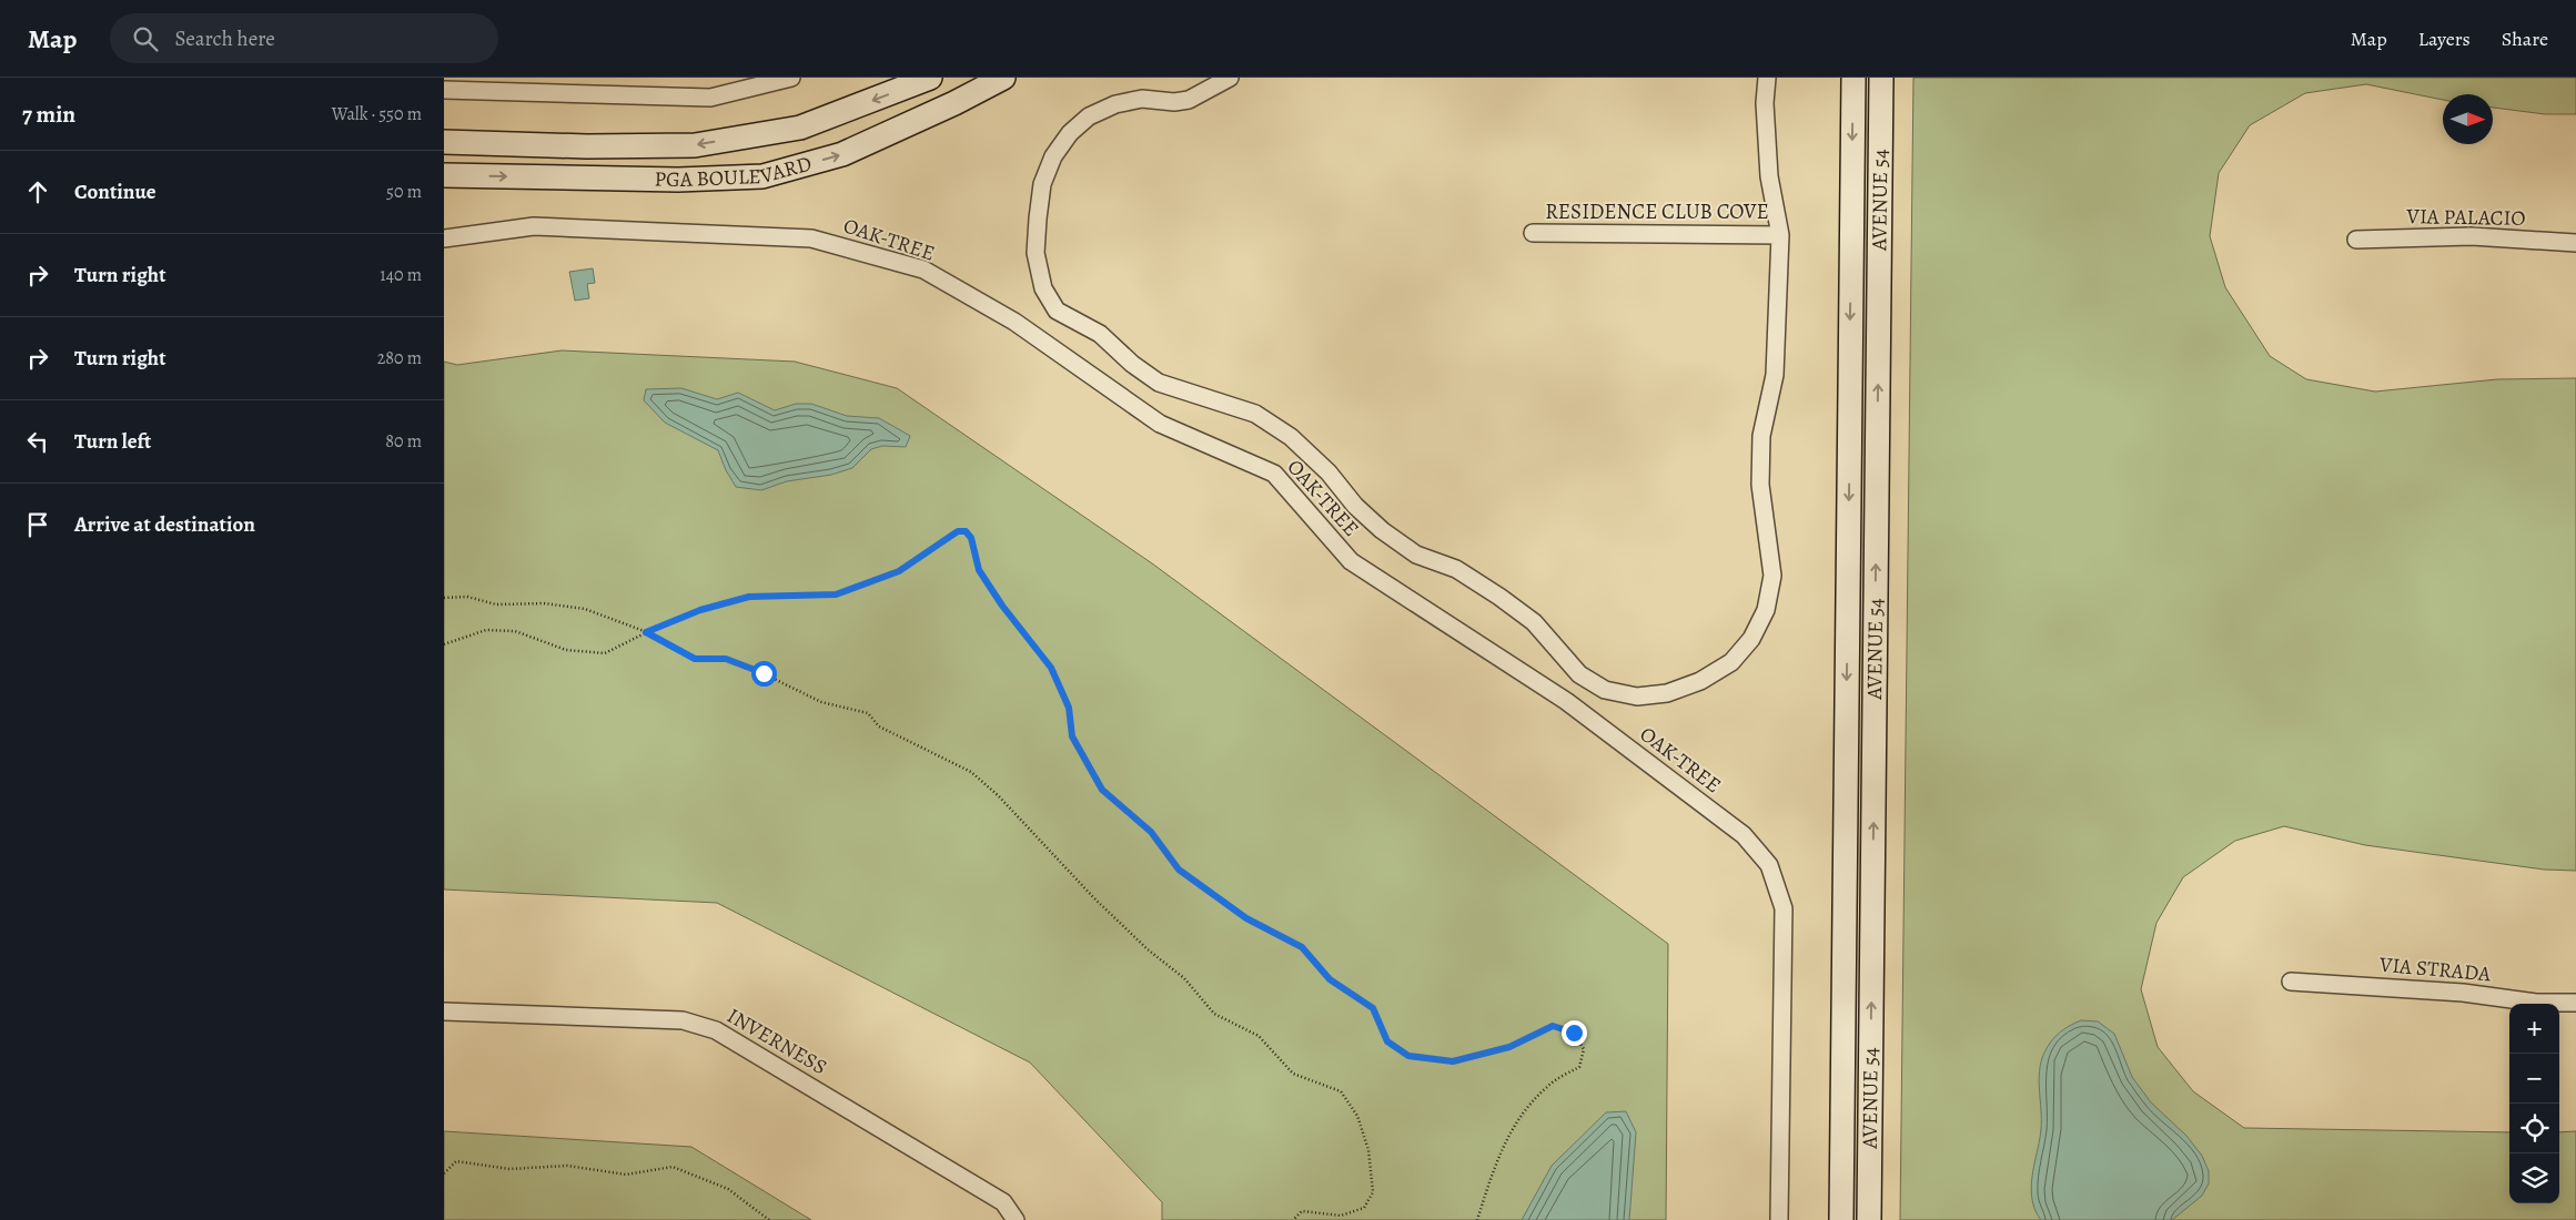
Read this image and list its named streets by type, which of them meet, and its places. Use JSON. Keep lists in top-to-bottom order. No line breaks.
{"streets":{"street":["PGA BOULEVARD","AVENUE 54","RESIDENCE CLUB COVE","VIA PALACIO","OAK-TREE","VIA STRADA","INVERNESS"]},"north":"right","page":{"header":"Map","search":"Search here","nav":["Map","Layers","Share"],"heading":["7 min","Walk · 550 m"],"list":[["Continue","50 m"],["Turn right","140 m"],["Turn right","280 m"],["Turn left","80 m"],"Arrive at destination"],"map_buttons":["+","−"]}}
